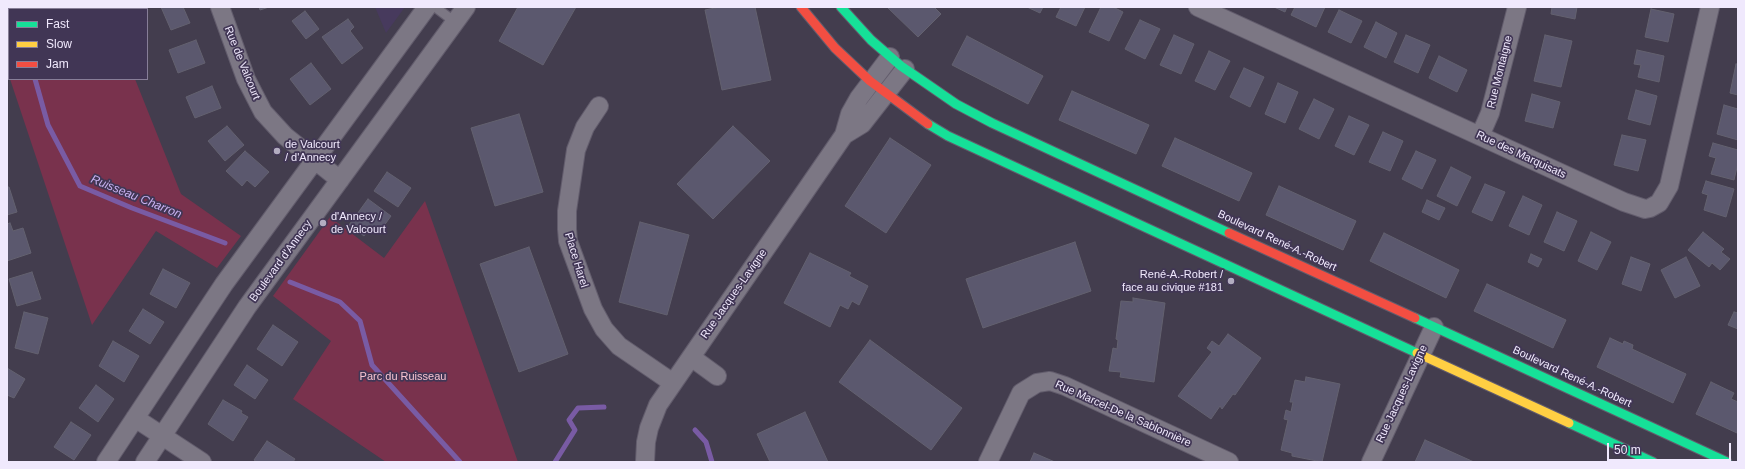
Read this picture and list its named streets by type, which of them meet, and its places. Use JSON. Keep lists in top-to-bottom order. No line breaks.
{"streets":{"street":["Rue de Valcourt","Rue Montaigne","Rue des Marquisats","Boulevard René-A.-Robert","Place Harel","Boulevard d'Annecy","Rue Jacques-Lavigne","Rue Marcel-De la Sablonnière"]},"crossings":[["Rue de Valcourt","Boulevard d'Annecy"],["Rue Montaigne","Rue des Marquisats"],["Boulevard René-A.-Robert","Rue Jacques-Lavigne"],["Place Harel","Rue Jacques-Lavigne"]],"water":["Ruisseau Charron"],"parks":["Parc du Ruisseau"],"places":["de Valcourt / d'Annecy","d'Annecy / de Valcourt","René-A.-Robert / face au civique #181"],"legend":["Fast","Slow","Jam"],"scale_bar":"50 m"}
